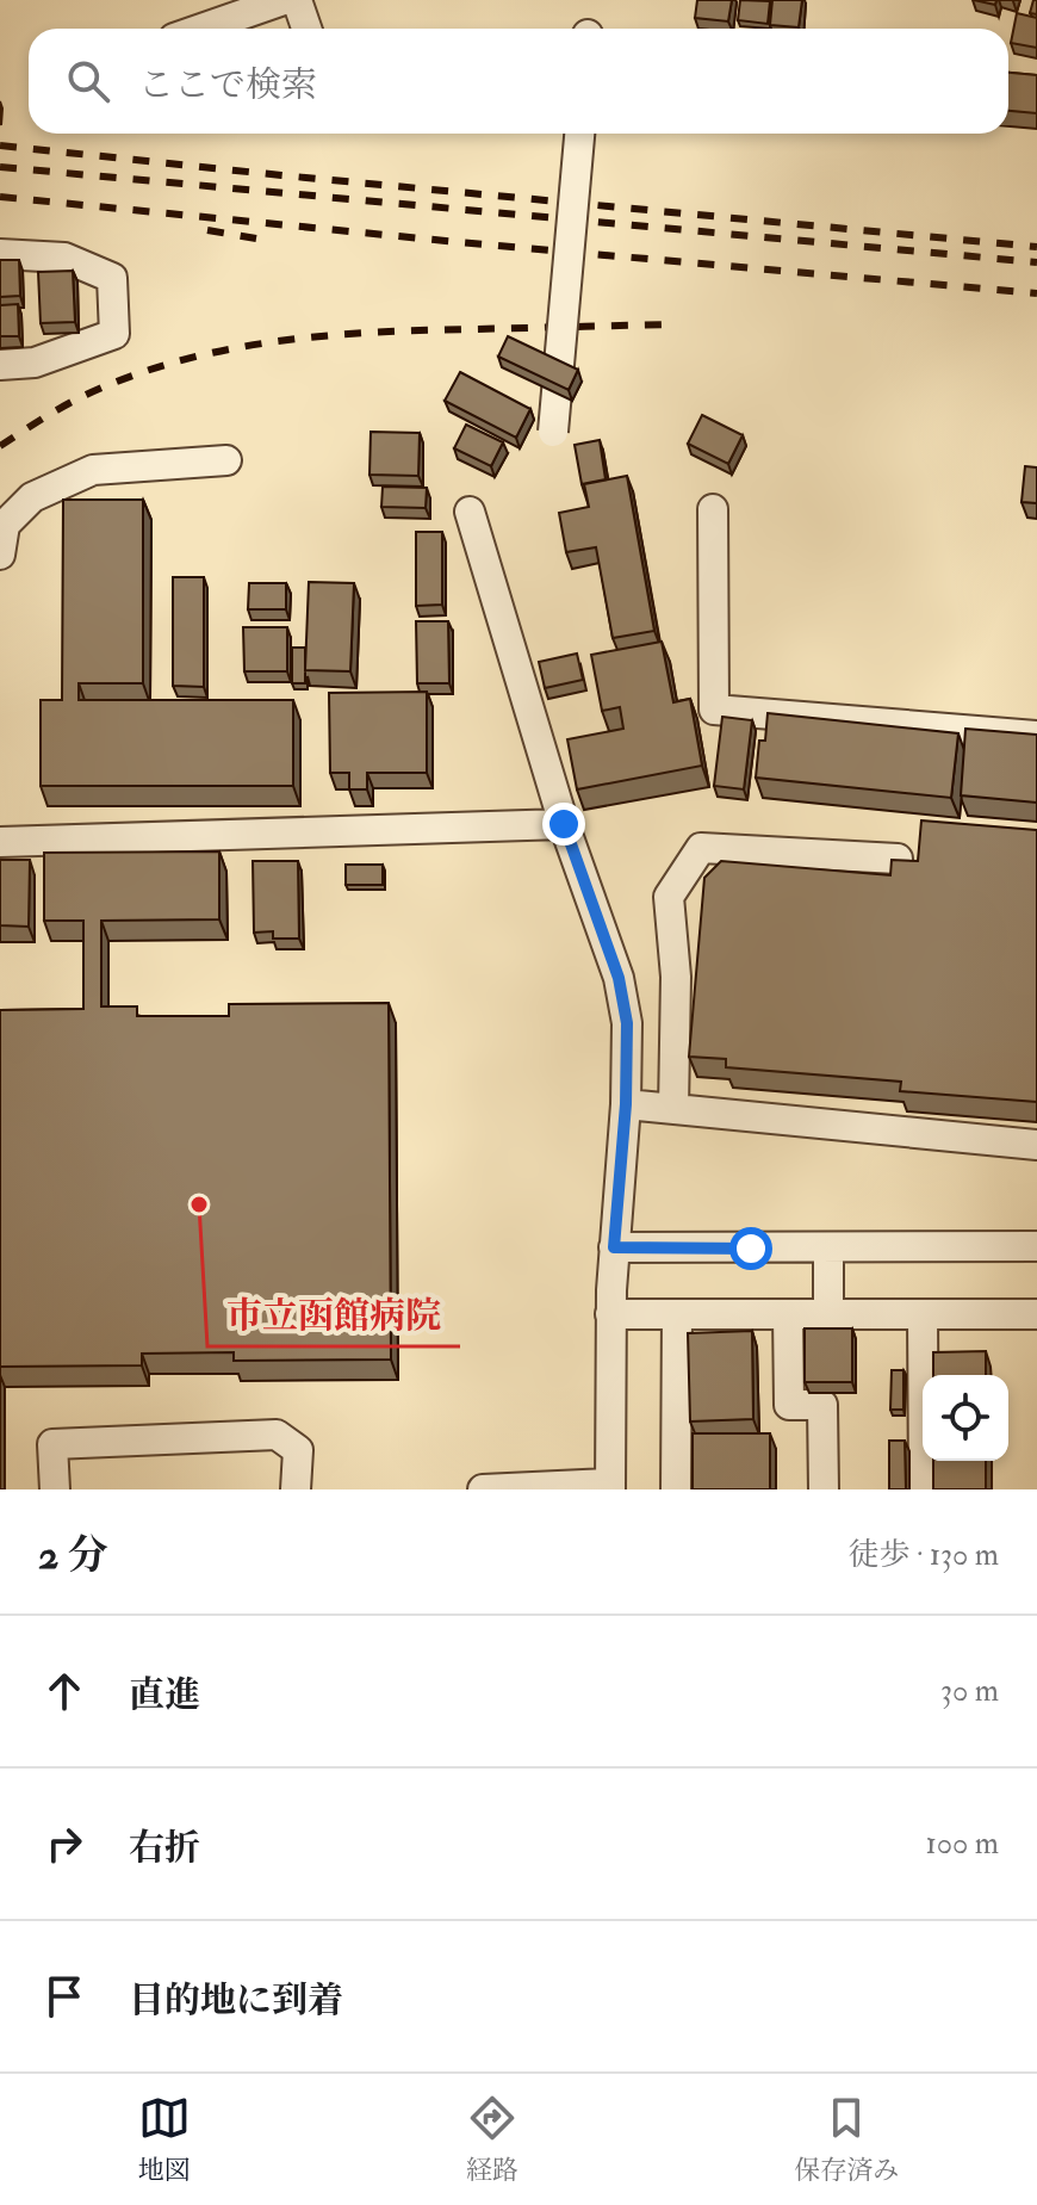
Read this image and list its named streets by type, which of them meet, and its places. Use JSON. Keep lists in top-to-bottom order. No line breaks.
{"places":["市立函館病院"],"page":{"search":"ここで検索","heading":["2 分","徒歩 · 130 m"],"list":[["直進","30 m"],["右折","100 m"],"目的地に到着"],"nav":["地図","経路","保存済み"]}}
